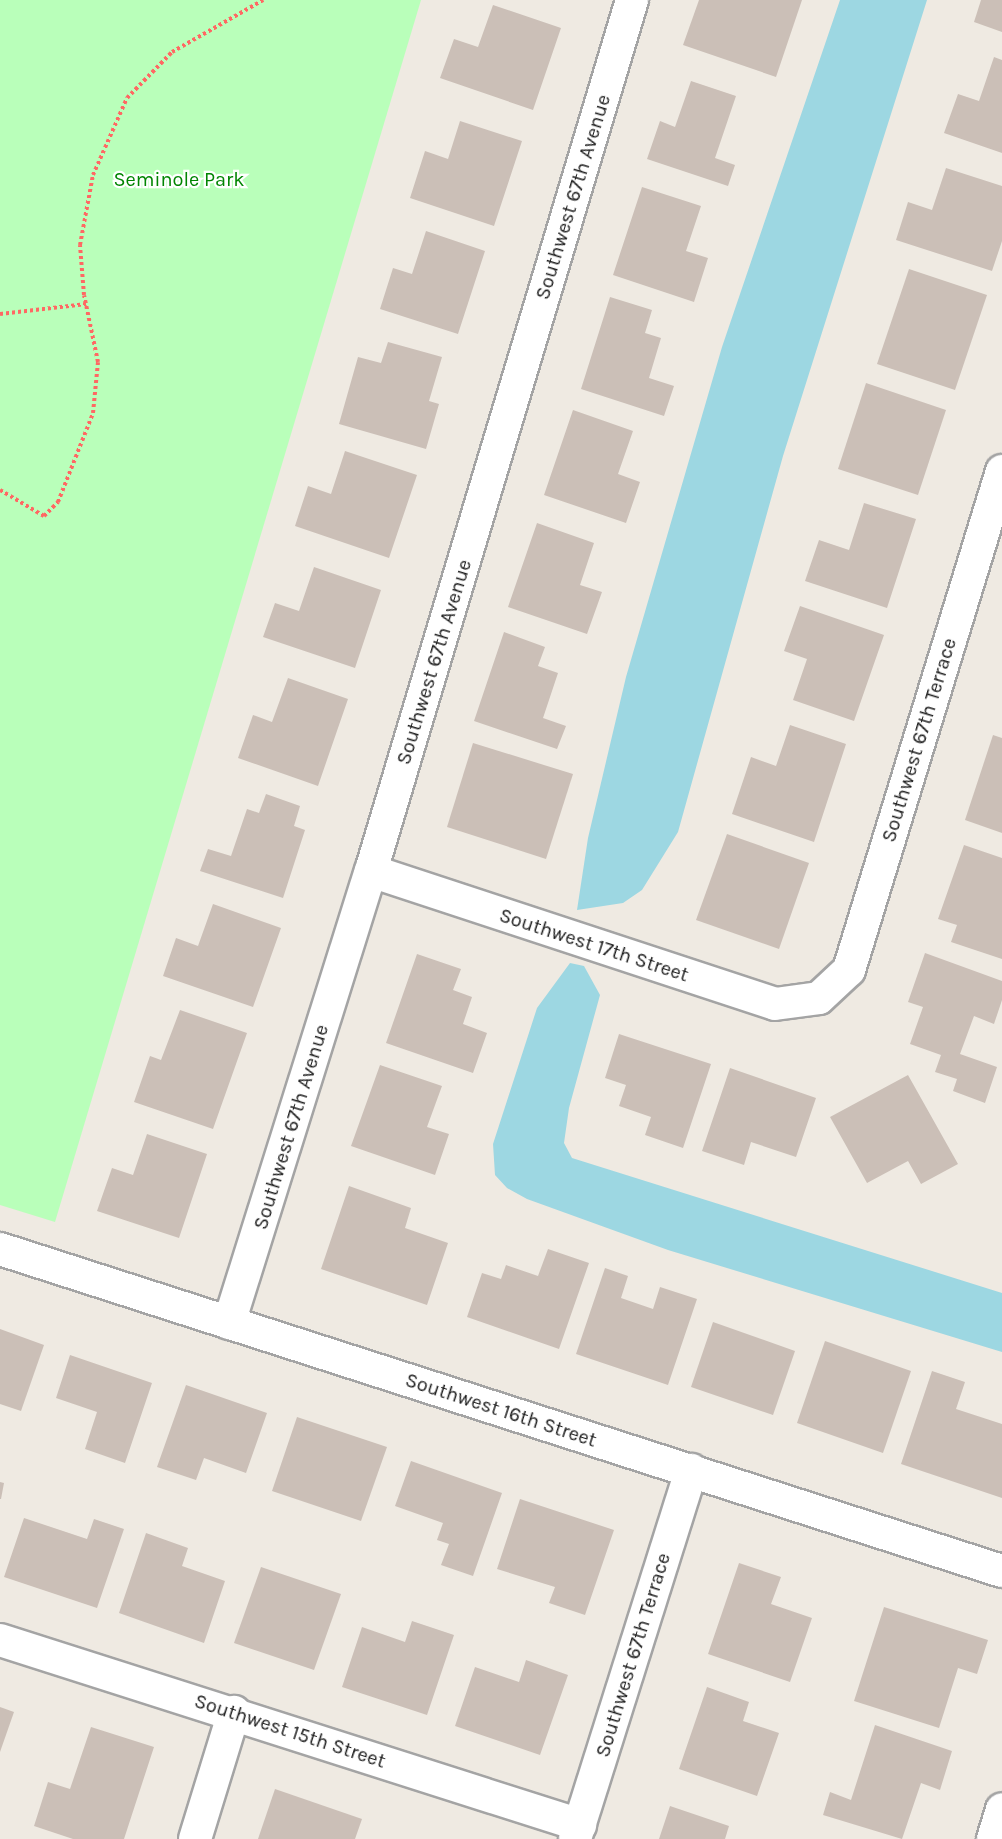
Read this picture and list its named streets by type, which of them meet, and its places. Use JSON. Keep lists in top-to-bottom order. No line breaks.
{"streets":{"street":["Southwest 67th Avenue","Southwest 67th Terrace","Southwest 17th Street","Southwest 16th Street","Southwest 15th Street"]},"crossings":[["Southwest 67th Avenue","Southwest 17th Street"],["Southwest 67th Avenue","Southwest 16th Street"],["Southwest 67th Terrace","Southwest 17th Street"],["Southwest 67th Terrace","Southwest 16th Street"],["Southwest 67th Terrace","Southwest 15th Street"]],"parks":["Seminole Park"]}
